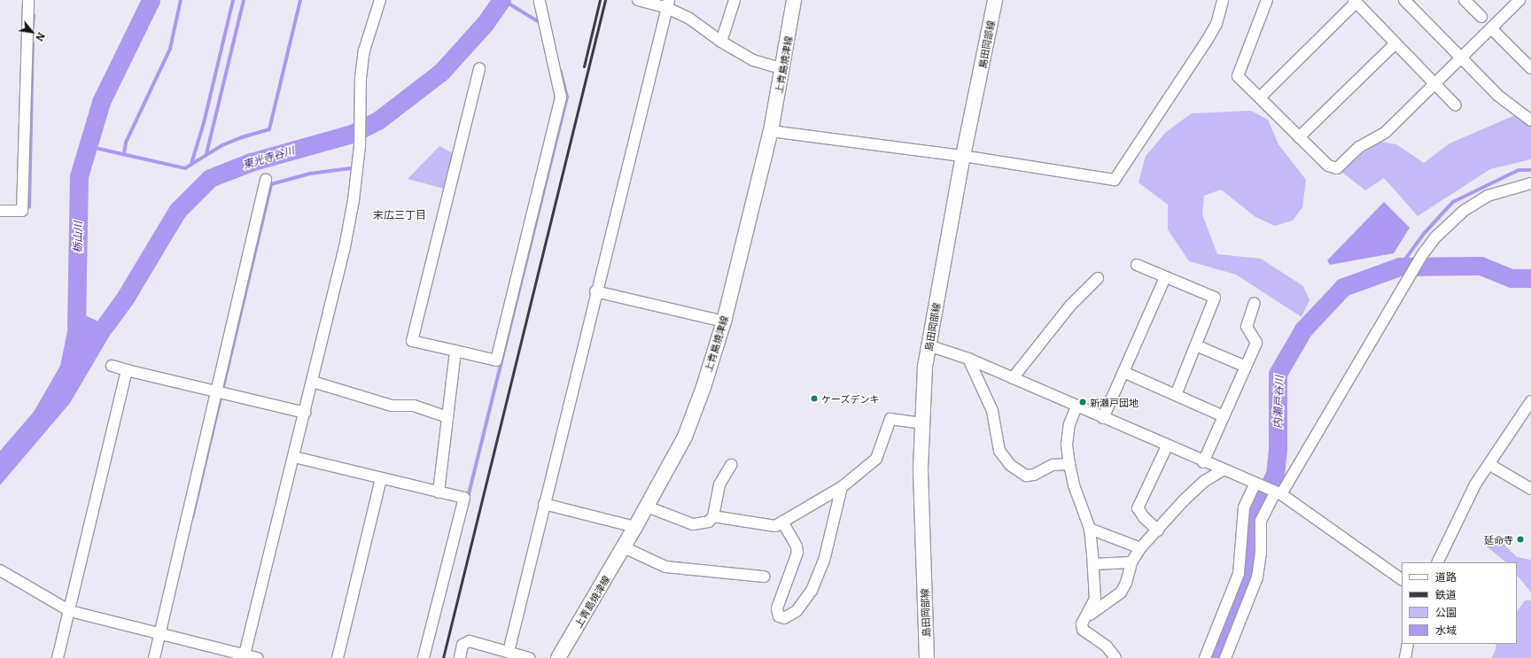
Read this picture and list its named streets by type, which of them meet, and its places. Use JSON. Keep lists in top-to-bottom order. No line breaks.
{"streets":{"main road":["島田岡部線","上青島焼津線"]},"districts":["末広三丁目"],"water":["東光寺谷川","栃山川","内瀬戸谷川"],"places":["ケーズデンキ","新瀬戸団地","延命寺"],"legend":["道路","鉄道","公園","水域"],"north":"bottom right"}
